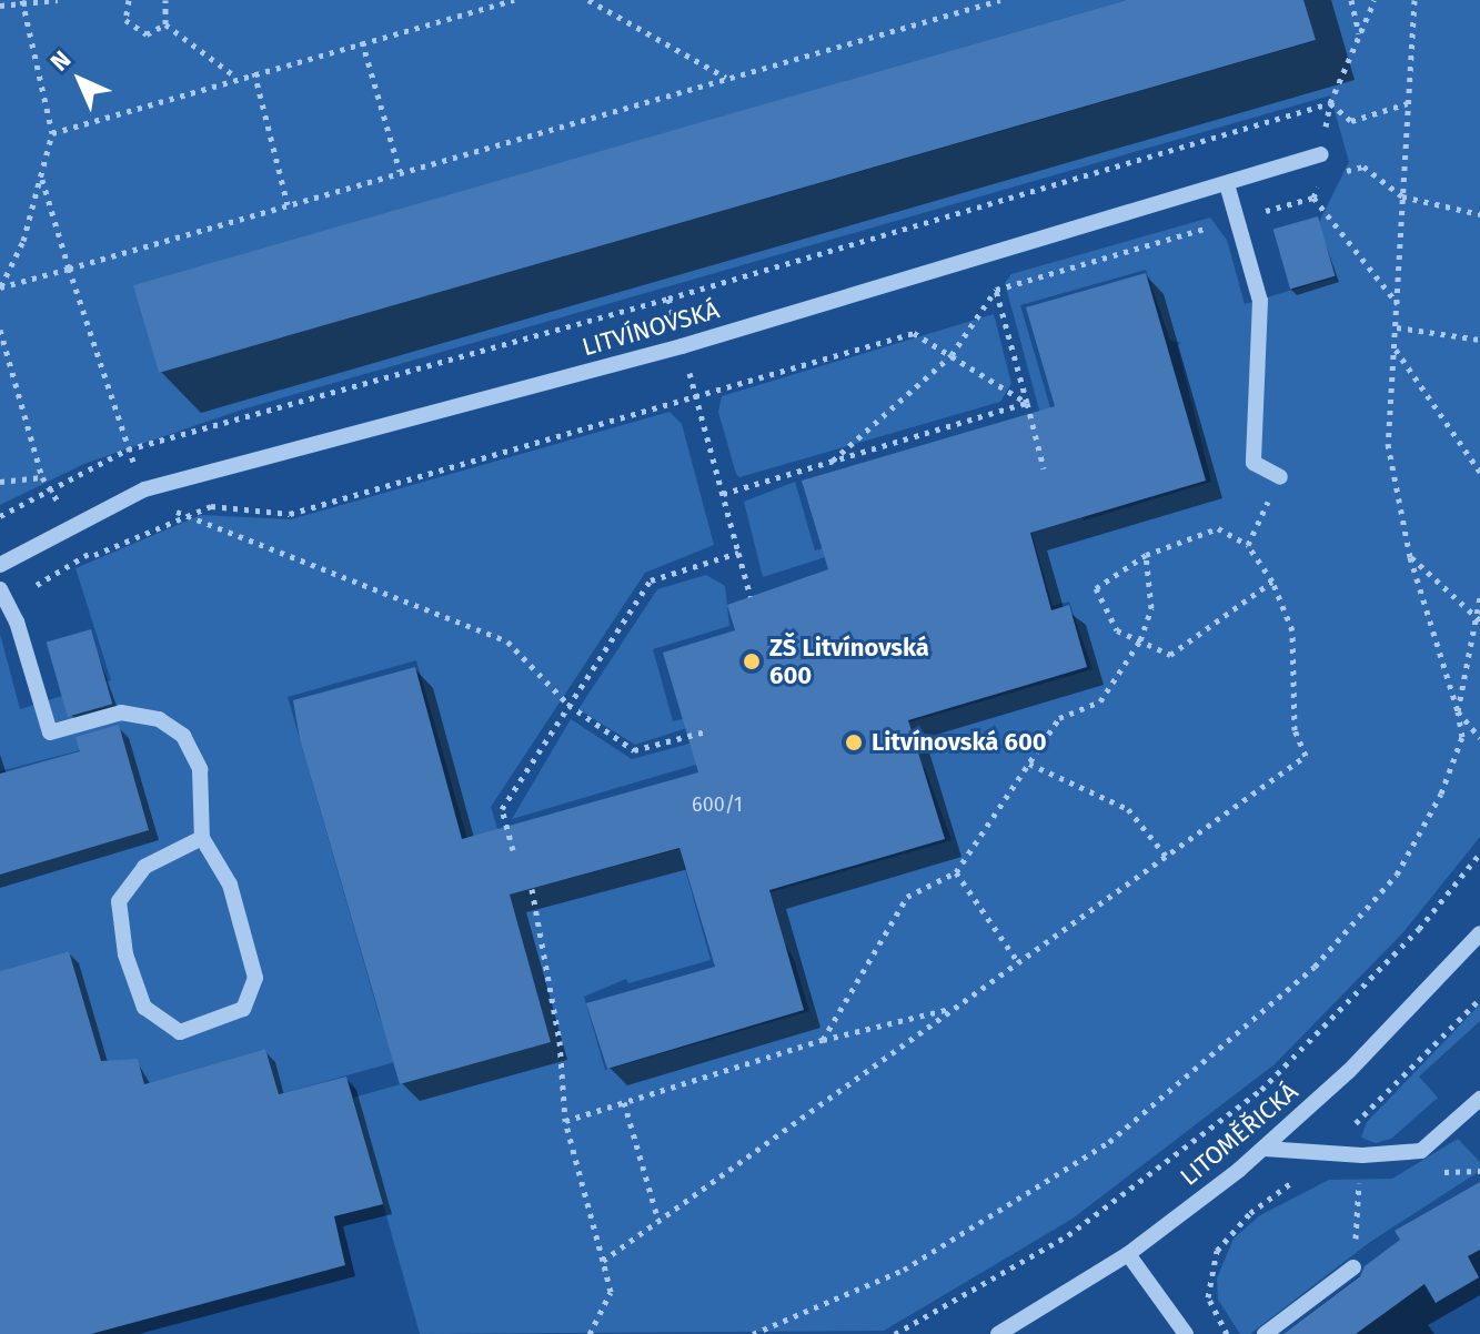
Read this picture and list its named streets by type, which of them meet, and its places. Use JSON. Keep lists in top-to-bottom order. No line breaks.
{"streets":{"street":["LITVÍNOVSKÁ","LITOMĚŘICKÁ"]},"places":["ZŠ Litvínovská 600","Litvínovská 600"],"house_numbers":["600/1"],"north":"top left"}
